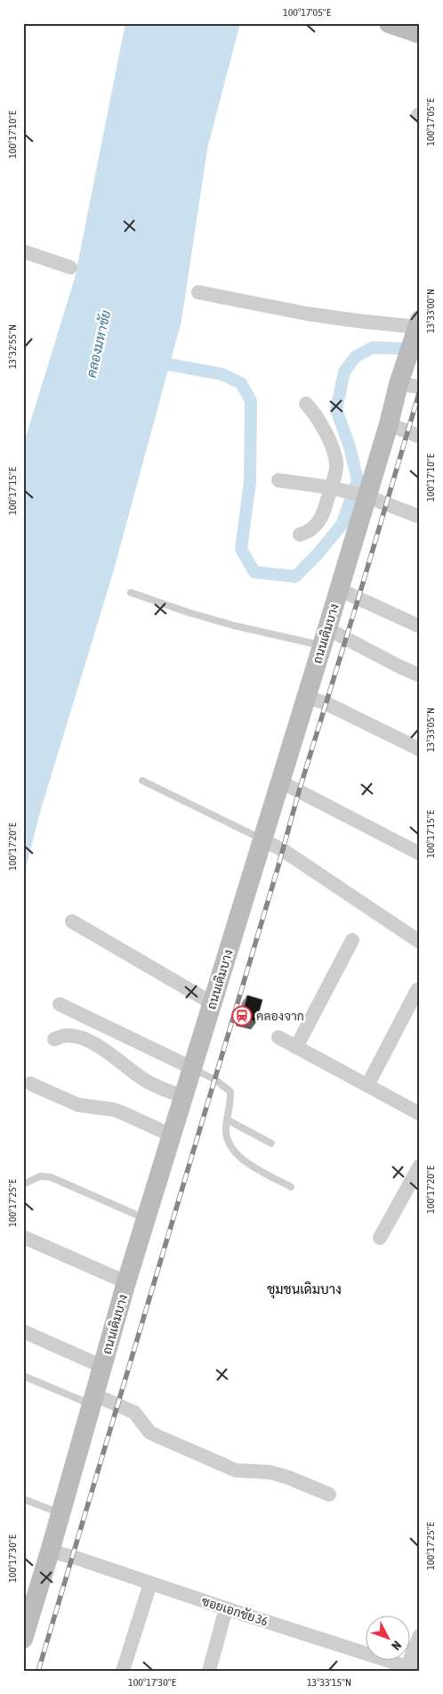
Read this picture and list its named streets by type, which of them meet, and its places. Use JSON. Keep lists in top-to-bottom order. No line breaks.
{"streets":{"street":["ถนนเดิมบาง","ซอยเอกชัย 36"]},"crossings":[["ถนนเดิมบาง","ซอยเอกชัย 36"]],"districts":["ชุมชนเดิมบาง"],"water":["คลองมหาชัย"],"places":{"station":["คลองจาก"]},"north":"bottom right","coordinates":["100°17'05\"E","100°17'10\"E","13°33'00\"N","13°32'55\"N","100°17'15\"E","13°33'05\"N","100°17'20\"E","100°17'25\"E","100°17'30\"E","13°33'15\"N"]}
